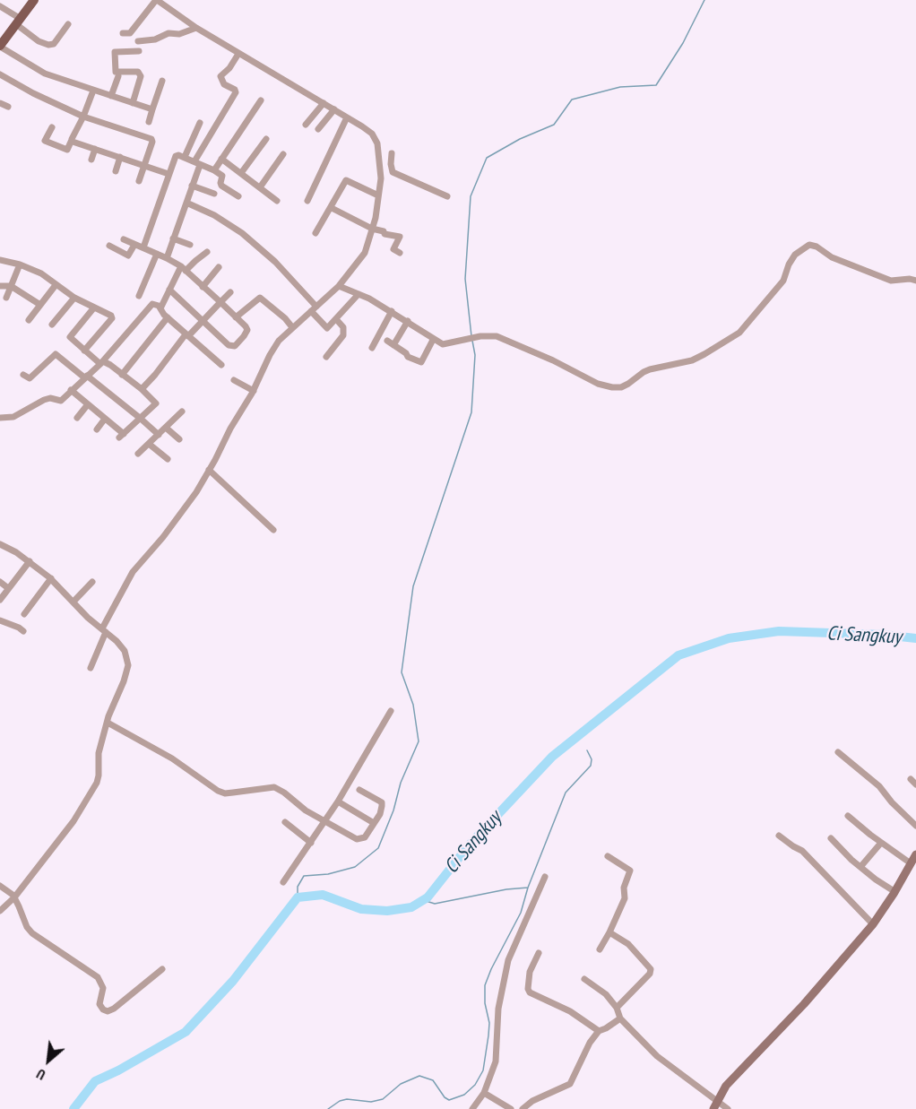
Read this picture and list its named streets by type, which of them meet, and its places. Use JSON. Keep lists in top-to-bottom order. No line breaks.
{"water":["Ci Sangkuy"],"north":"bottom left"}
